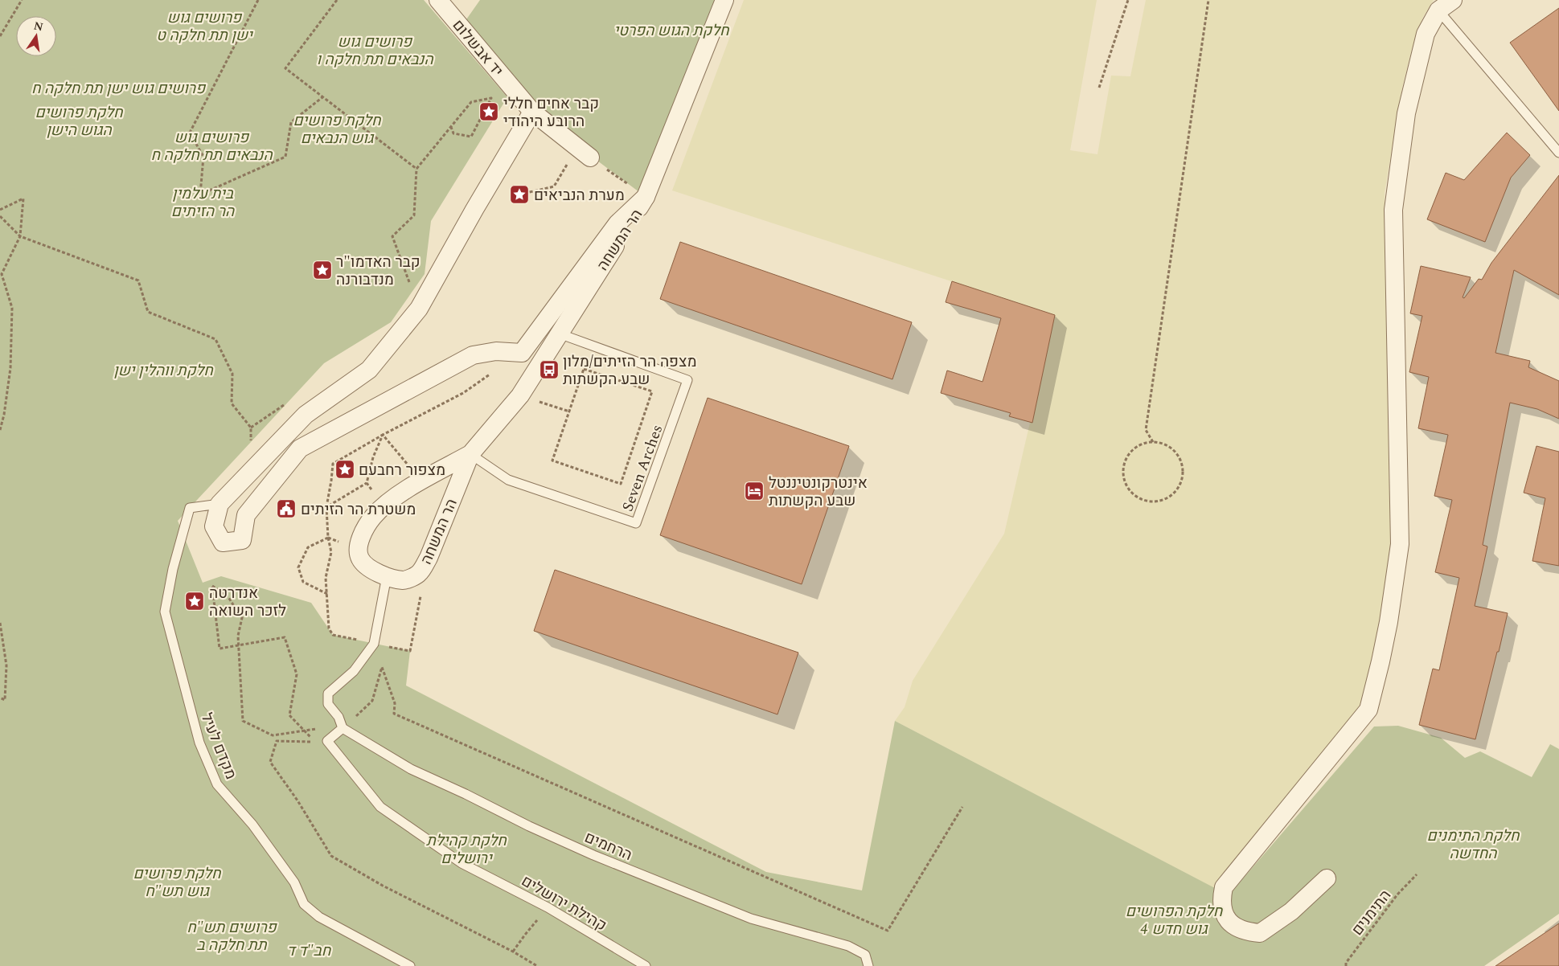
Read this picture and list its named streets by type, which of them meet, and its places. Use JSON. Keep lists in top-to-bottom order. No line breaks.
{"streets":{"street":["יד אבשלום","הר המשחה"],"lane":["Seven Arches","מקדם לעיל","הרחמים","קהילת ירושלים"],"path":["התימנים"]},"crossings":[["הר המשחה","Seven Arches"],["הרחמים","קהילת ירושלים"]],"parks":["פרושים גוש ישן תת חלקה ט","חלקת הגוש הפרטי","פרושים גוש הנבאים תת חלקה ו","פרושים גוש ישן תת חלקה ח","חלקת פרושים הגוש הישן","חלקת פרושים גוש הנבאים","פרושים גוש הנבאים תת חלקה ח","בית עלמין הר הזיתים","חלקת ווהלין ישן","חלקת התימנים החדשה","חלקת קהילת ירושלים","חלקת פרושים גוש תש\"ח","חלקת הפרושים גוש חדש 4","פרושים תש\"ח תת חלקה ב","חב\"ד ד"],"places":{"place":["קבר אחים חללי הרובע היהודי","מערת הנביאים","קבר האדמו\"ר מנדבורנה","מצפור רחבעם","אנדרטה לזכר השואה"],"bus stop":["מצפה הר הזיתים/מלון שבע הקשתות"],"hotel":["אינטרקונטיננטל שבע הקשתות"],"public building":["משטרת הר הזיתים"]},"north":"top"}
